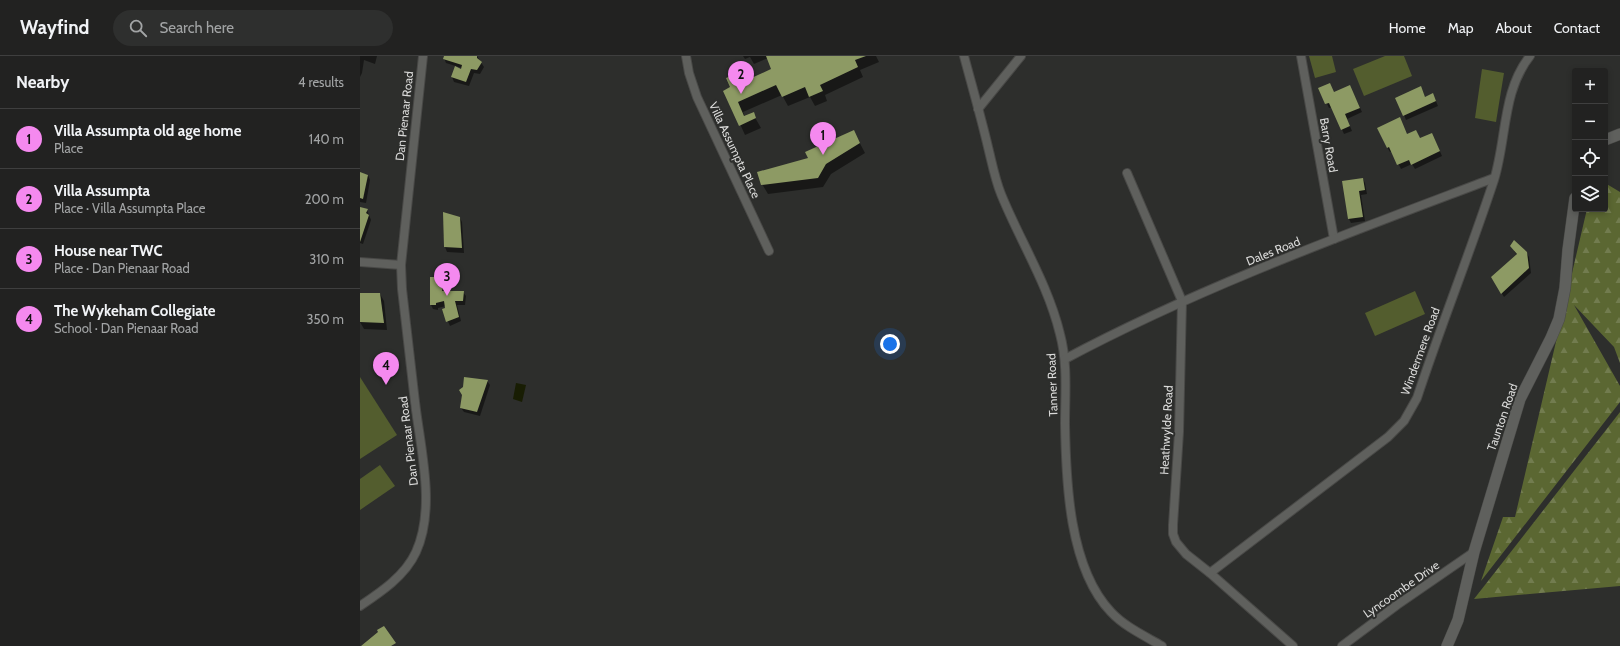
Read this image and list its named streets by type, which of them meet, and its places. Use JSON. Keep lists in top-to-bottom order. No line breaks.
{"streets":{"street":["Dan Pienaar Road","Barry Road","Villa Assumpta Place","Dales Road","Windermere Road","Tanner Road","Taunton Road","Heathwylde Road","Lyncoombe Drive"]},"crossings":[["Barry Road","Dales Road"],["Dales Road","Windermere Road"],["Dales Road","Tanner Road"],["Dales Road","Heathwylde Road"],["Windermere Road","Heathwylde Road"],["Taunton Road","Lyncoombe Drive"]],"page":{"header":"Wayfind","search":"Search here","nav":["Home","Map","About","Contact"],"heading":["Nearby","4 results"],"pins":["2","1","3","4"],"map_buttons":["+","−"],"list":[{"mark":"1","name":"Villa Assumpta old age home","note":"Place","value":"140 m"},{"mark":"2","name":"Villa Assumpta","note":"Place · Villa Assumpta Place","value":"200 m"},{"mark":"3","name":"House near TWC","note":"Place · Dan Pienaar Road","value":"310 m"},{"mark":"4","name":"The Wykeham Collegiate","note":"School · Dan Pienaar Road","value":"350 m"}]}}
